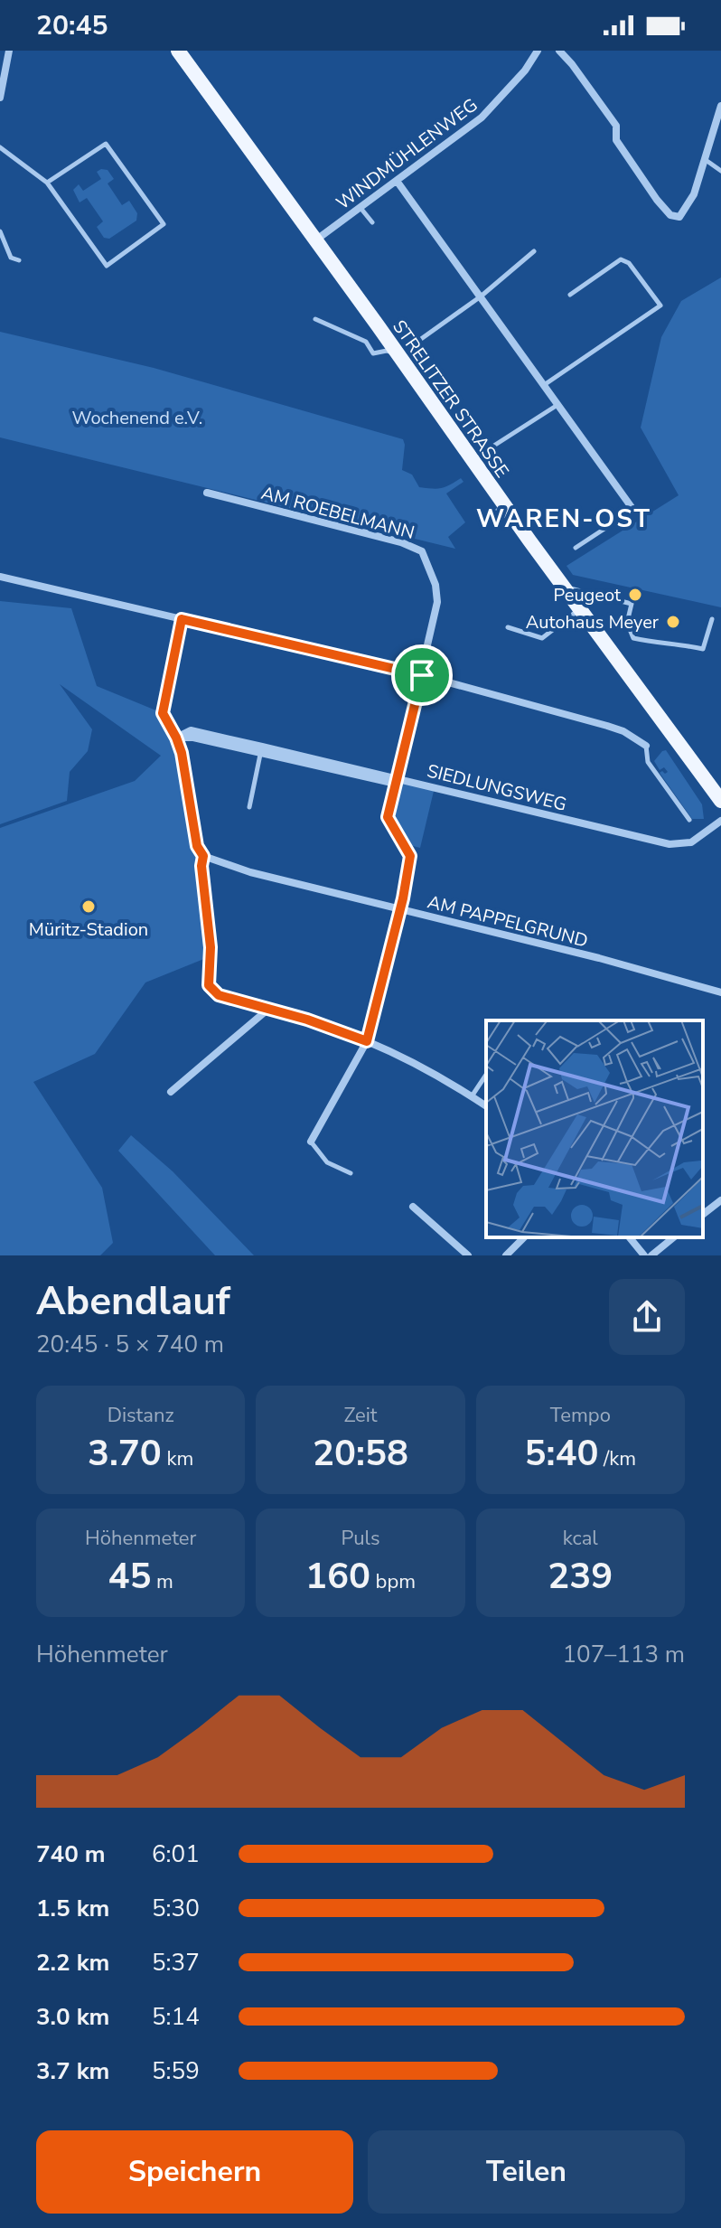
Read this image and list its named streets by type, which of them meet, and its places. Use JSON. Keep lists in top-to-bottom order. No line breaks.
{"streets":{"main road":["STRELITZER STRASSE"],"street":["WINDMÜHLENWEG","AM ROEBELMANN","SIEDLUNGSWEG","AM PAPPELGRUND"]},"crossings":[["WINDMÜHLENWEG","STRELITZER STRASSE"]],"districts":["WAREN-OST"],"parks":["Wochenend e.V."],"places":["Peugeot","Autohaus Meyer","Müritz-Stadion"],"page":{"status":"20:45","heading":["Abendlauf","20:45 · 5 × 740 m"],"stats":[["Distanz","3.70 km"],["Zeit","20:58"],["Tempo","5:40 /km"],["Höhenmeter","45 m"],["Puls","160 bpm"],["kcal","239"]],"chart":["Höhenmeter","107–113 m"],"list":[{"name":"740 m","note":"6:01"},{"name":"1.5 km","note":"5:30"},{"name":"2.2 km","note":"5:37"},{"name":"3.0 km","note":"5:14"},{"name":"3.7 km","note":"5:59"}],"buttons":["Speichern","Teilen"]}}
